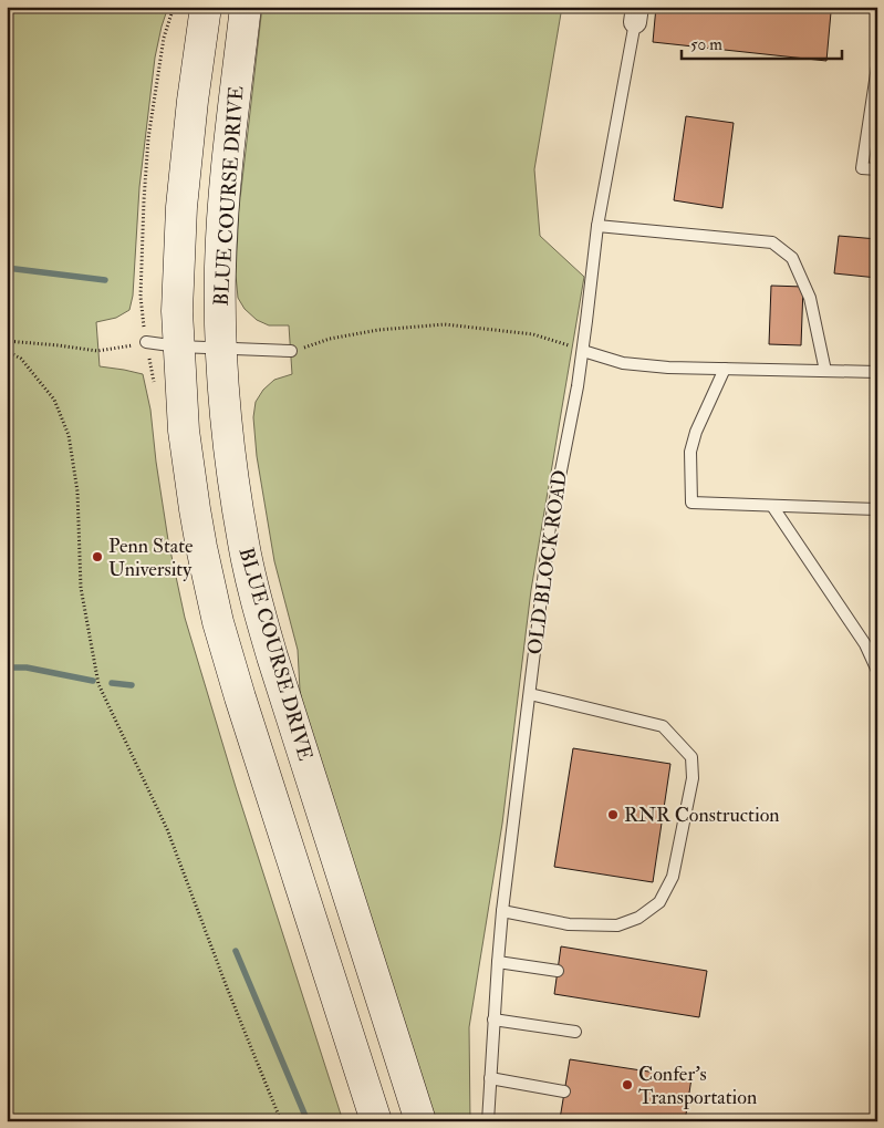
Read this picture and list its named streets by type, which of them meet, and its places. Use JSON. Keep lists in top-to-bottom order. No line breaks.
{"streets":{"main road":["BLUE COURSE DRIVE"],"lane":["OLD BLOCK ROAD"]},"places":["Penn State University","RNR Construction","Confer's Transportation"],"scale_bar":"50 m"}
